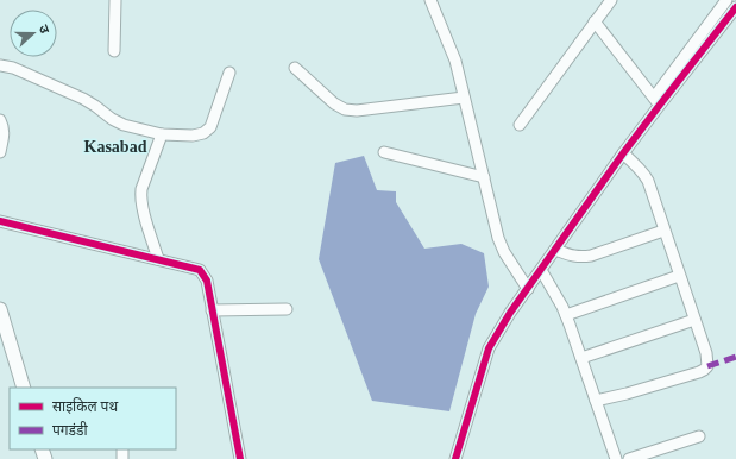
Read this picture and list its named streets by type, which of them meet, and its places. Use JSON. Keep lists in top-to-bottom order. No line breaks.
{"districts":["Kasabad"],"legend":["साइकिल पथ","पगडंडी"],"north":"right"}
